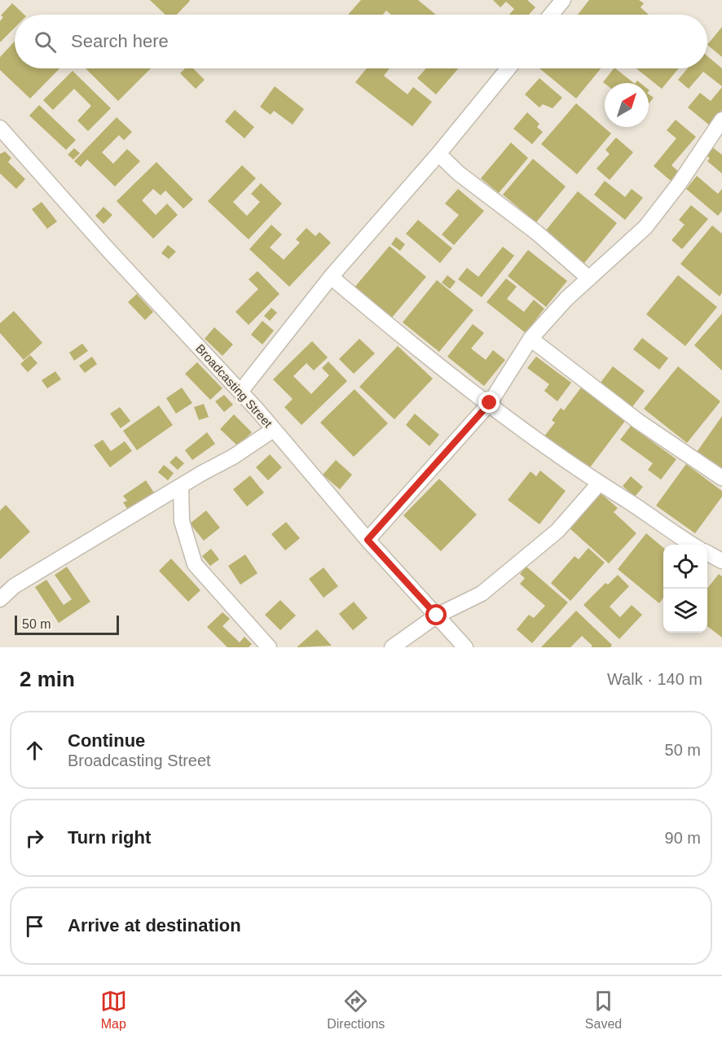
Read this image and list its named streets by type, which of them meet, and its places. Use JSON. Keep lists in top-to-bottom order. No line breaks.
{"streets":{"street":["Broadcasting Street"]},"scale_bar":"50 m","north":"top right","page":{"search":"Search here","scale":"50 m","heading":["2 min","Walk · 140 m"],"list":[["Continue","Broadcasting Street","50 m"],["Turn right","90 m"],"Arrive at destination"],"nav":["Map","Directions","Saved"]}}
